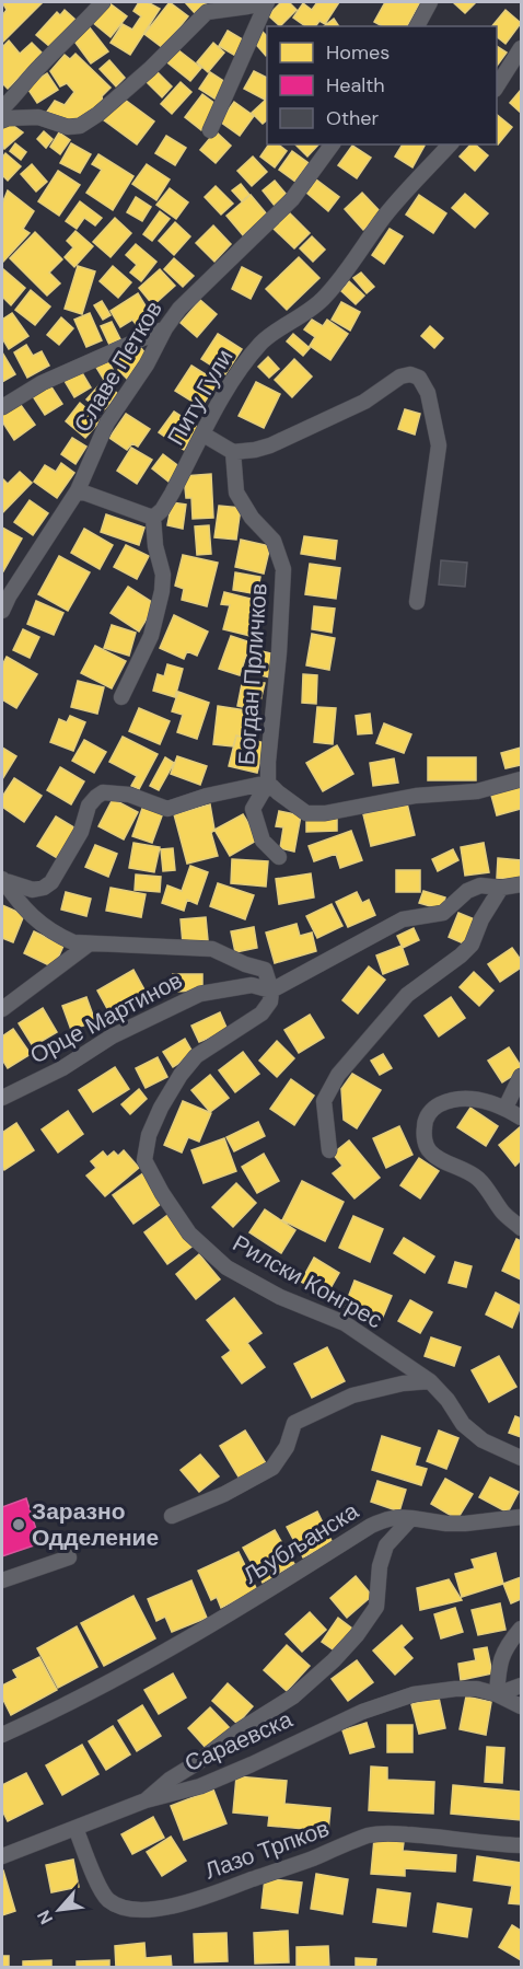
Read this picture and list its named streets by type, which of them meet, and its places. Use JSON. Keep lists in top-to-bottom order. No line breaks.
{"streets":{"street":["Славе Петков","Питу Гули","Богдан Прличков","Орце Мартинов","Рилски Конгрес","Љубљанска","Сараевска","Лазо Трпков"]},"crossings":[["Орце Мартинов","Рилски Конгрес"],["Љубљанска","Сараевска"],["Сараевска","Лазо Трпков"]],"places":["Заразно Одделение"],"legend":["Homes","Health","Other"],"north":"bottom left"}
